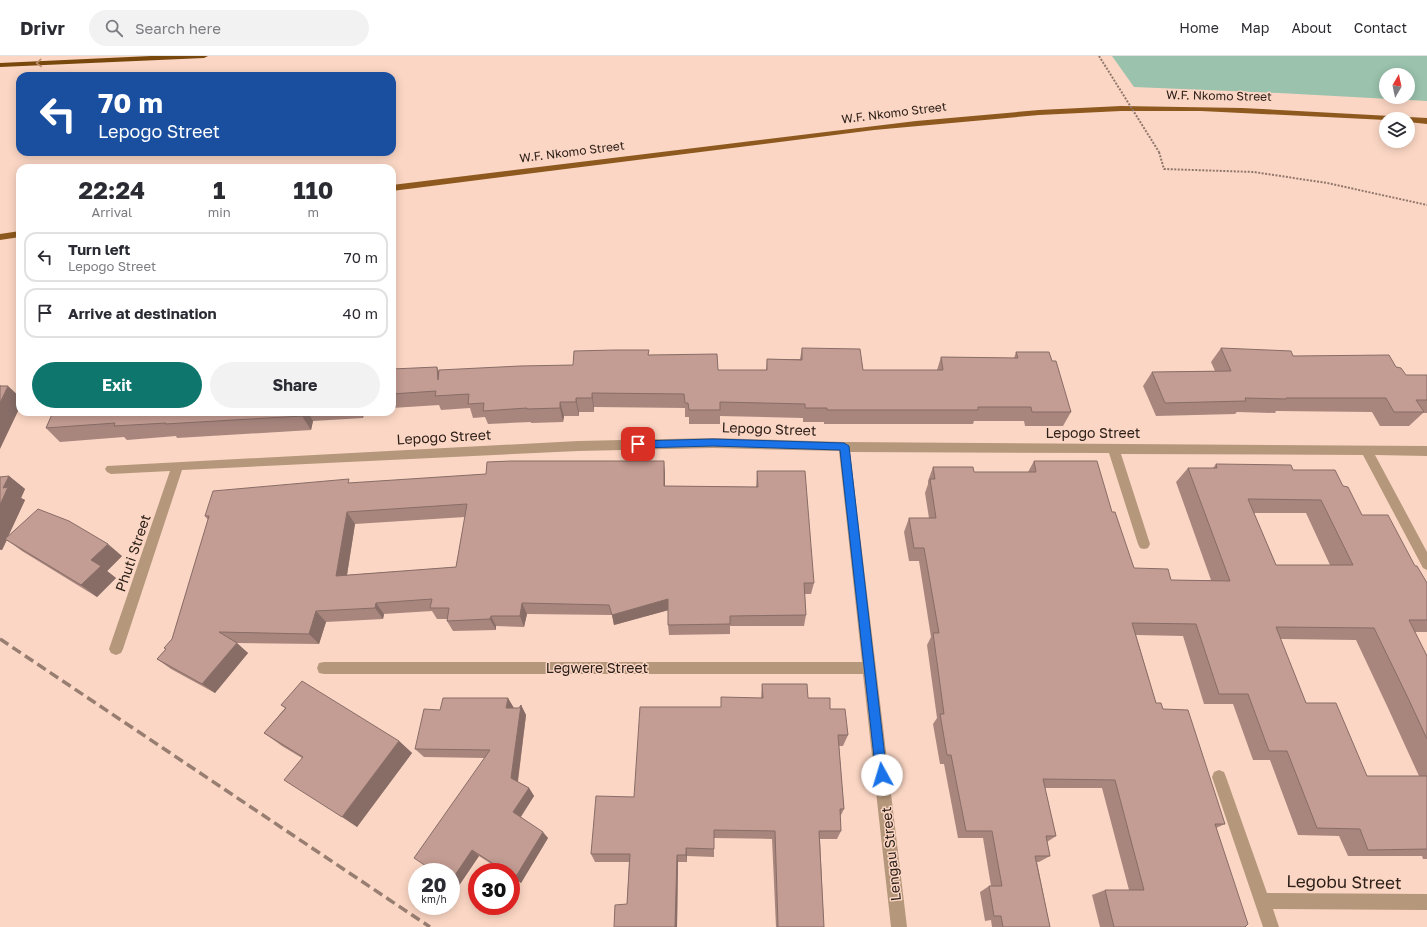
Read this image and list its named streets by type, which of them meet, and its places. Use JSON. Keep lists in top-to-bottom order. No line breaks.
{"streets":{"main road":["W.F. Nkomo Street"],"street":["Lepogo Street","Phuti Street","Legwere Street","Lengau Street","Legobu Street"]},"crossings":[["Lepogo Street","Phuti Street"],["Lepogo Street","Lengau Street"],["Legwere Street","Lengau Street"]],"north":"top","page":{"header":"Drivr","search":"Search here","nav":["Home","Map","About","Contact"],"turn":["70 m","Lepogo Street"],"eta":["22:24","Arrival","1","min","110","m"],"list":[{"name":"Turn left","note":"Lepogo Street","value":"70 m"},{"name":"Arrive at destination","value":"40 m"}],"buttons":["Exit","Share"],"speed":"20 km/h","limit":"30"}}
